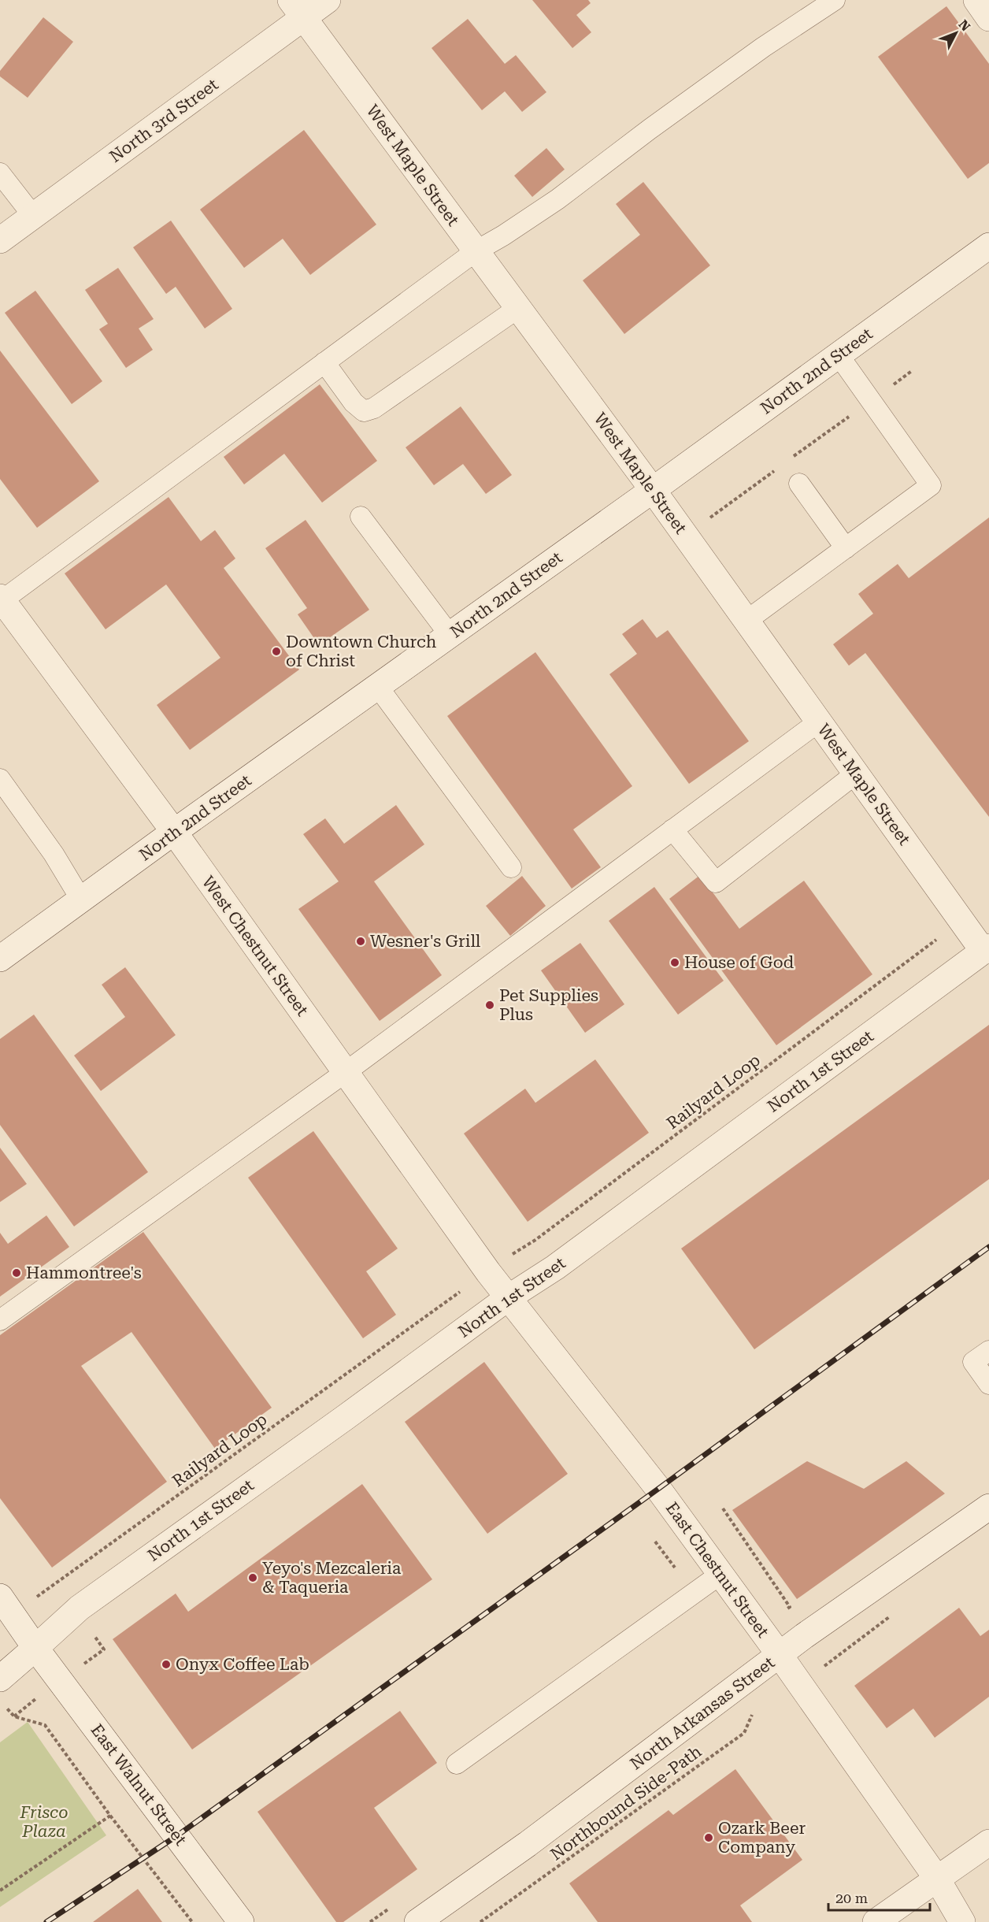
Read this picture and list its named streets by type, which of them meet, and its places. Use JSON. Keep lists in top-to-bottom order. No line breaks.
{"streets":{"street":["North 3rd Street","West Maple Street","North 2nd Street","West Chestnut Street","North 1st Street","East Chestnut Street","North Arkansas Street","East Walnut Street"],"path":["Railyard Loop","Northbound Side-Path"]},"crossings":[["North 3rd Street","West Maple Street"],["West Maple Street","North 2nd Street"],["West Maple Street","North 1st Street"],["North 2nd Street","West Chestnut Street"],["West Chestnut Street","North 1st Street"],["West Chestnut Street","East Chestnut Street"],["North 1st Street","East Chestnut Street"],["North 1st Street","East Walnut Street"],["Railyard Loop","East Walnut Street"],["East Chestnut Street","North Arkansas Street"]],"parks":["Frisco Plaza"],"places":["Downtown Church of Christ","Wesner's Grill","House of God","Pet Supplies Plus","Hammontree's","Yeyo's Mezcaleria & Taqueria","Onyx Coffee Lab","Ozark Beer Company"],"scale_bar":"20 m","north":"top right"}
